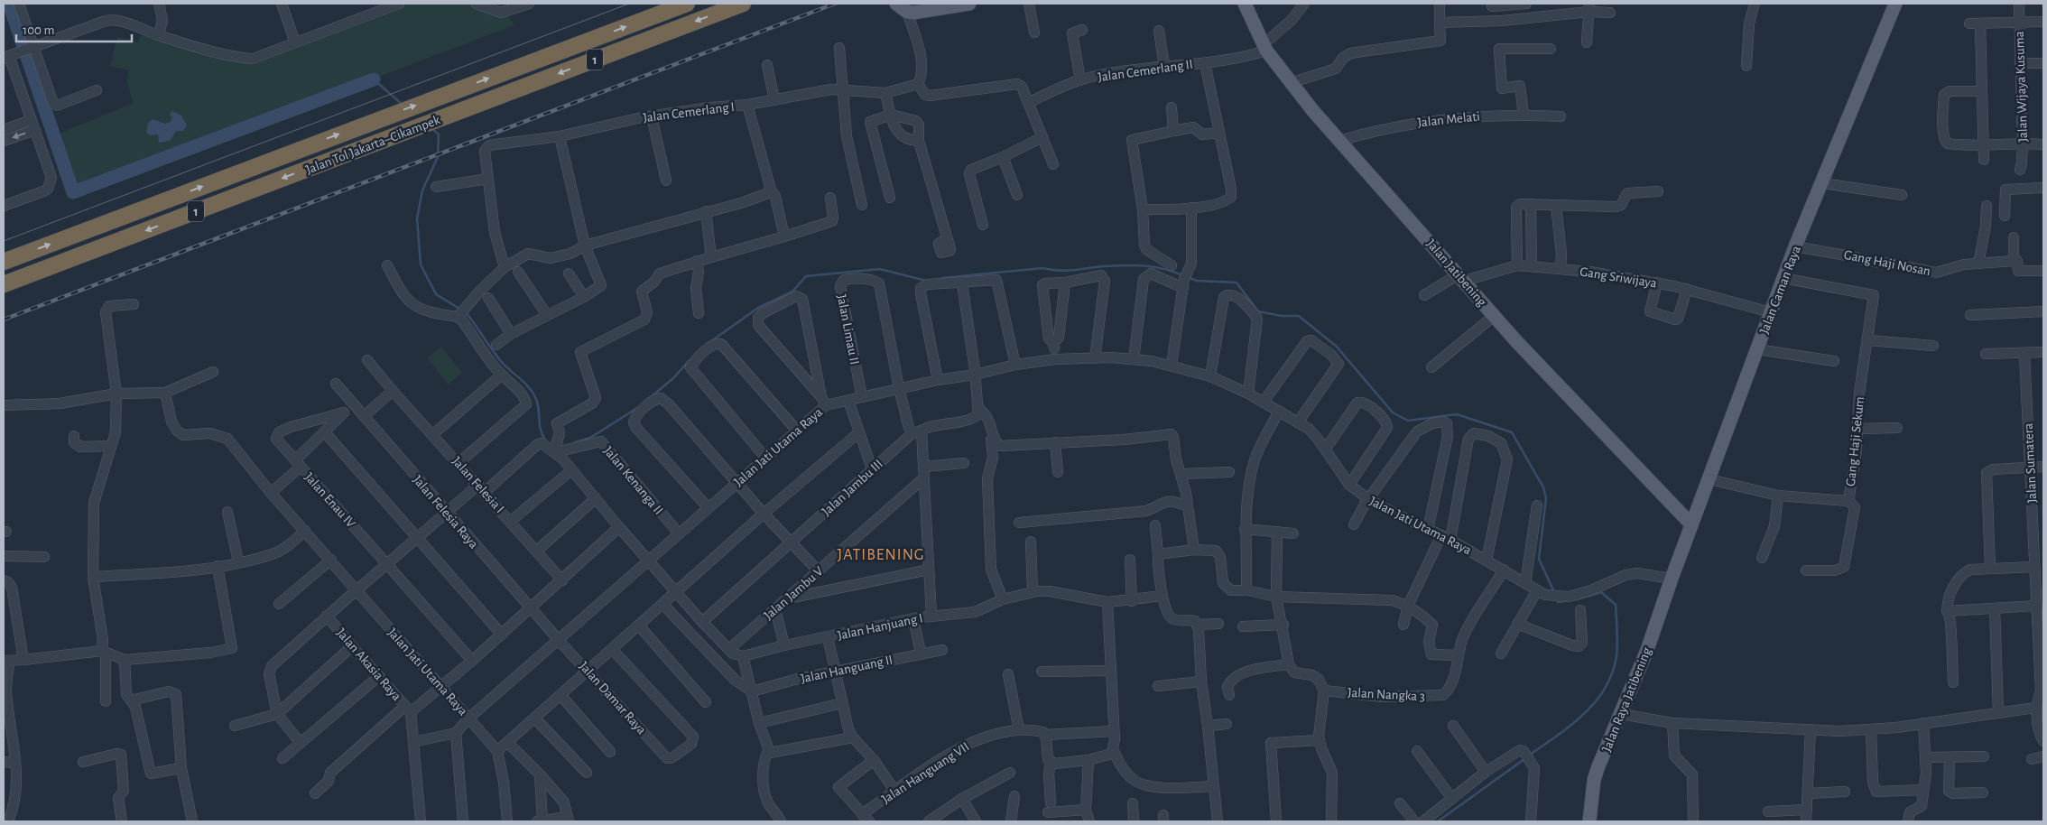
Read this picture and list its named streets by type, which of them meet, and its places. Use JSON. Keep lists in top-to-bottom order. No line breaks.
{"streets":{"highway":["1","Jalan Tol Jakarta–Cikampek"],"main road":["Jalan Jatibening","Jalan Caman Raya","Jalan Raya Jatibening"],"street":["Jalan Cemerlang II","Jalan Wijaya Kusuma","Jalan Cemerlang I","Jalan Melati","Gang Haji Nosan","Gang Sriwijaya","Jalan Limau II","Gang Haji Sekum","Jalan Jati Utama Raya","Jalan Sumatera","Jalan Kenanga II","Jalan Felesia I","Jalan Jambu III","Jalan Enau IV","Jalan Felesia Raya","Jalan Jambu V","Jalan Hanjuang I","Jalan Akasia Raya","Jalan Hanguang II","Jalan Nangka 3","Jalan Damar Raya","Jalan Hanguang VII"]},"crossings":[["Jalan Cemerlang II","Jalan Jatibening"],["Jalan Melati","Jalan Jatibening"],["Gang Haji Nosan","Jalan Caman Raya"],["Jalan Jatibening","Gang Sriwijaya"],["Jalan Jatibening","Jalan Caman Raya"],["Gang Sriwijaya","Jalan Caman Raya"],["Jalan Caman Raya","Gang Haji Sekum"],["Jalan Caman Raya","Jalan Jati Utama Raya"],["Jalan Caman Raya","Jalan Raya Jatibening"],["Jalan Limau II","Jalan Jati Utama Raya"],["Jalan Jati Utama Raya","Jalan Kenanga II"],["Jalan Jati Utama Raya","Jalan Enau IV"],["Jalan Jati Utama Raya","Jalan Felesia Raya"],["Jalan Jati Utama Raya","Jalan Akasia Raya"],["Jalan Jati Utama Raya","Jalan Nangka 3"],["Jalan Jati Utama Raya","Jalan Damar Raya"],["Jalan Jati Utama Raya","Jalan Raya Jatibening"],["Jalan Kenanga II","Jalan Akasia Raya"],["Jalan Felesia I","Jalan Akasia Raya"],["Jalan Enau IV","Jalan Akasia Raya"],["Jalan Felesia Raya","Jalan Akasia Raya"],["Jalan Felesia Raya","Jalan Damar Raya"]],"districts":["JATIBENING"],"scale_bar":"100 m"}
